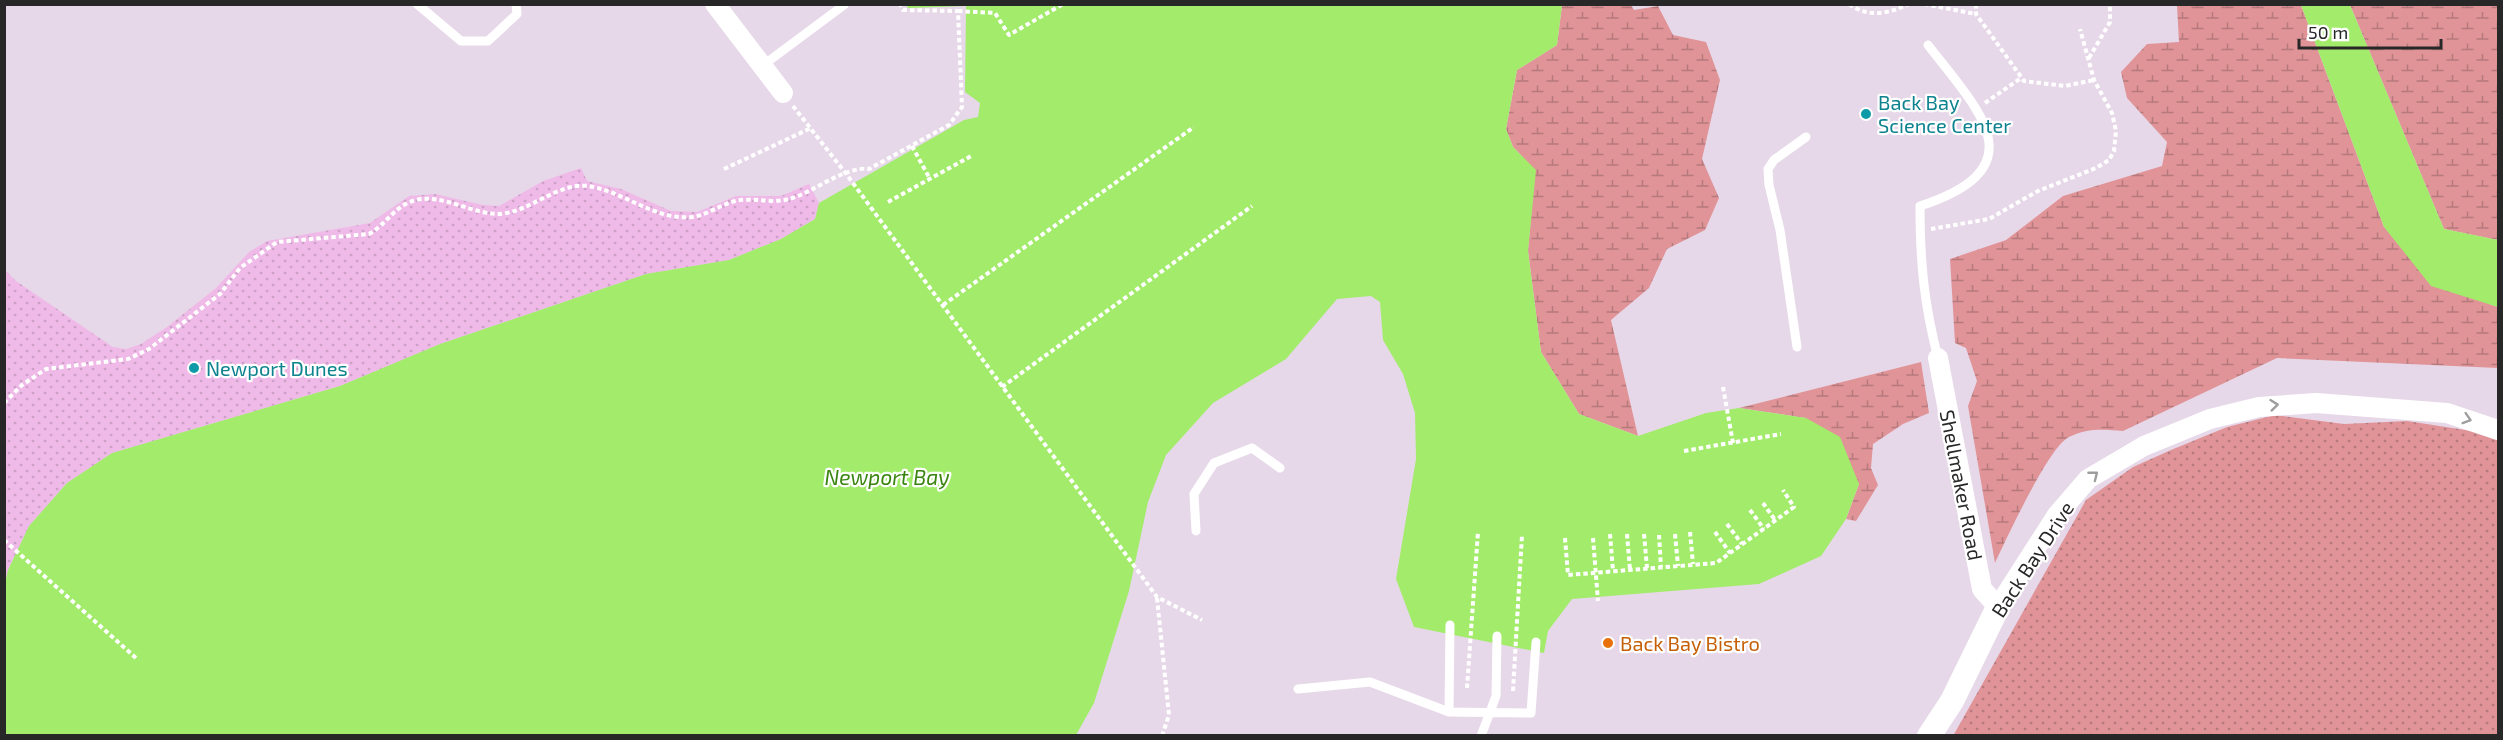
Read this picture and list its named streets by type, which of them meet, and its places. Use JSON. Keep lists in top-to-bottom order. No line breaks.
{"streets":{"street":["Shellmaker Road","Back Bay Drive"]},"crossings":[["Shellmaker Road","Back Bay Drive"]],"one_way":["Back Bay Drive"],"water":["Newport Bay"],"places":["Back Bay Science Center","Newport Dunes","Back Bay Bistro"],"scale_bar":"50 m"}
